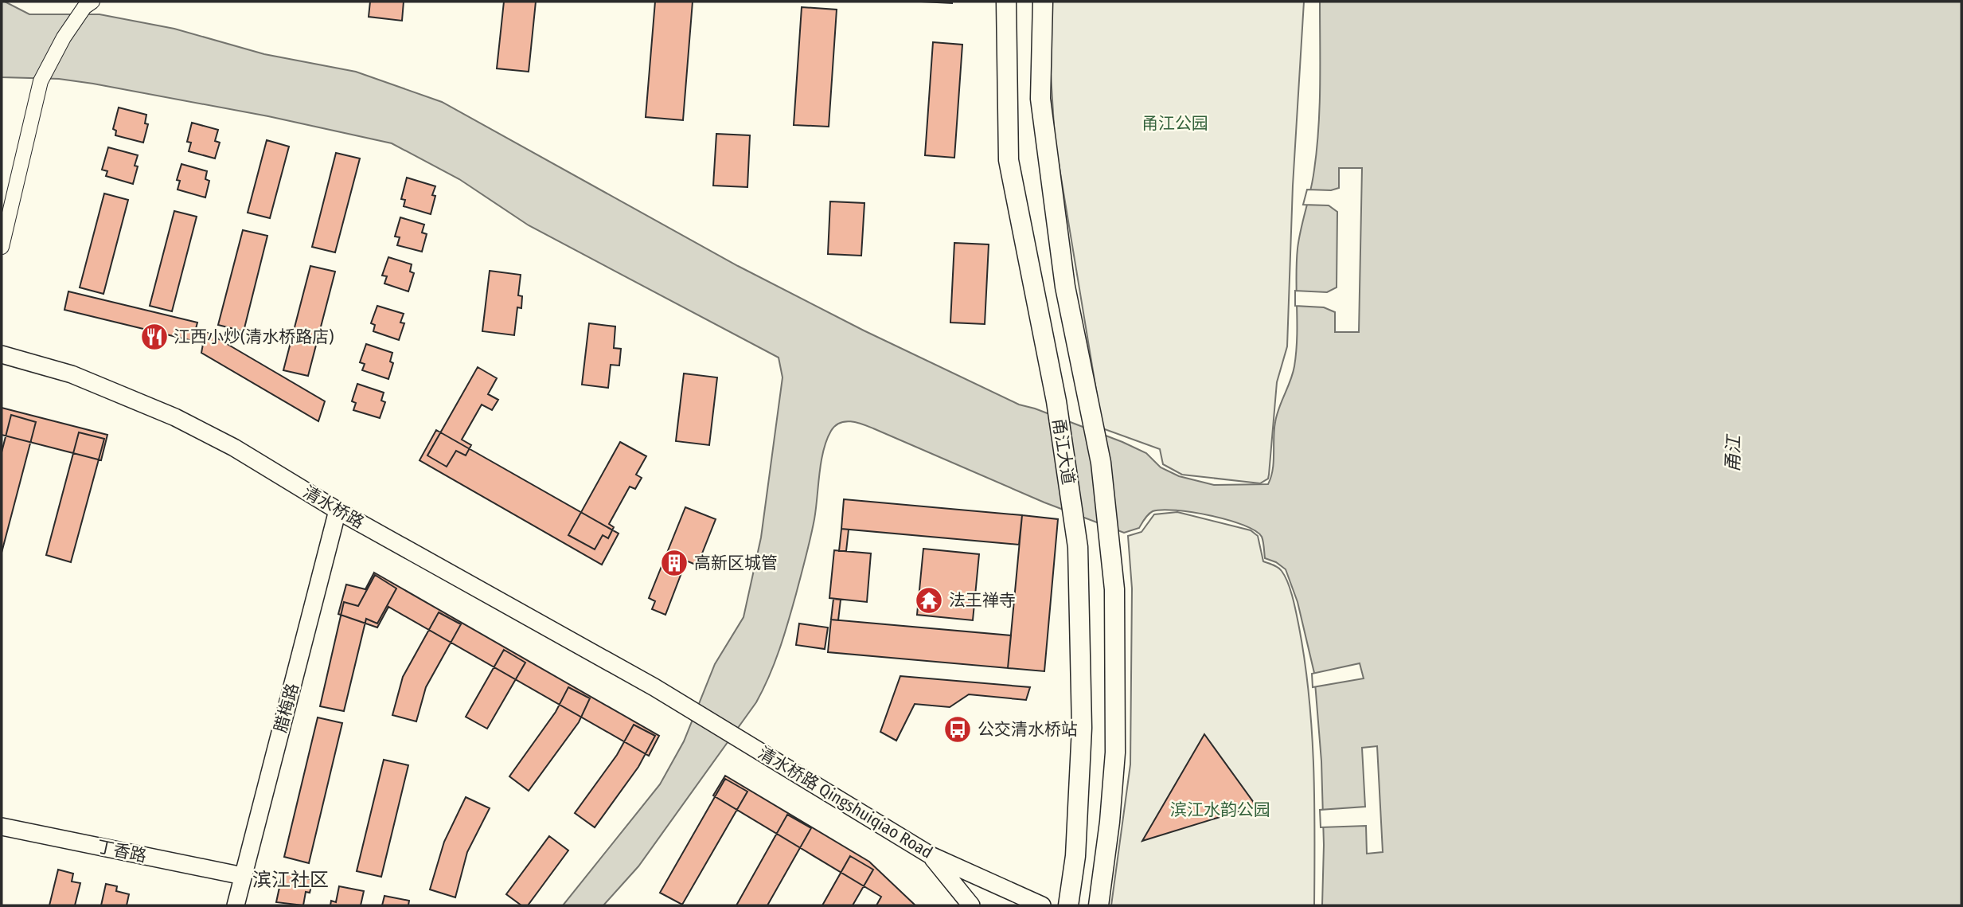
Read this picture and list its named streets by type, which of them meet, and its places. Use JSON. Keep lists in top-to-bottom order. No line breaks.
{"streets":{"main road":["甬江大道"],"street":["清水桥路","腊梅路","清水桥路 Qingshuiqiao Road","丁香路"]},"crossings":[["清水桥路","腊梅路"],["清水桥路","清水桥路 Qingshuiqiao Road"],["腊梅路","丁香路"]],"districts":["滨江社区"],"water":["甬江"],"parks":["甬江公园","滨江水韵公园"],"places":{"restaurant":["江西小炒(清水桥路店)"],"building":["高新区城管"],"temple":["法王禅寺"],"bus stop":["公交清水桥站"]}}
